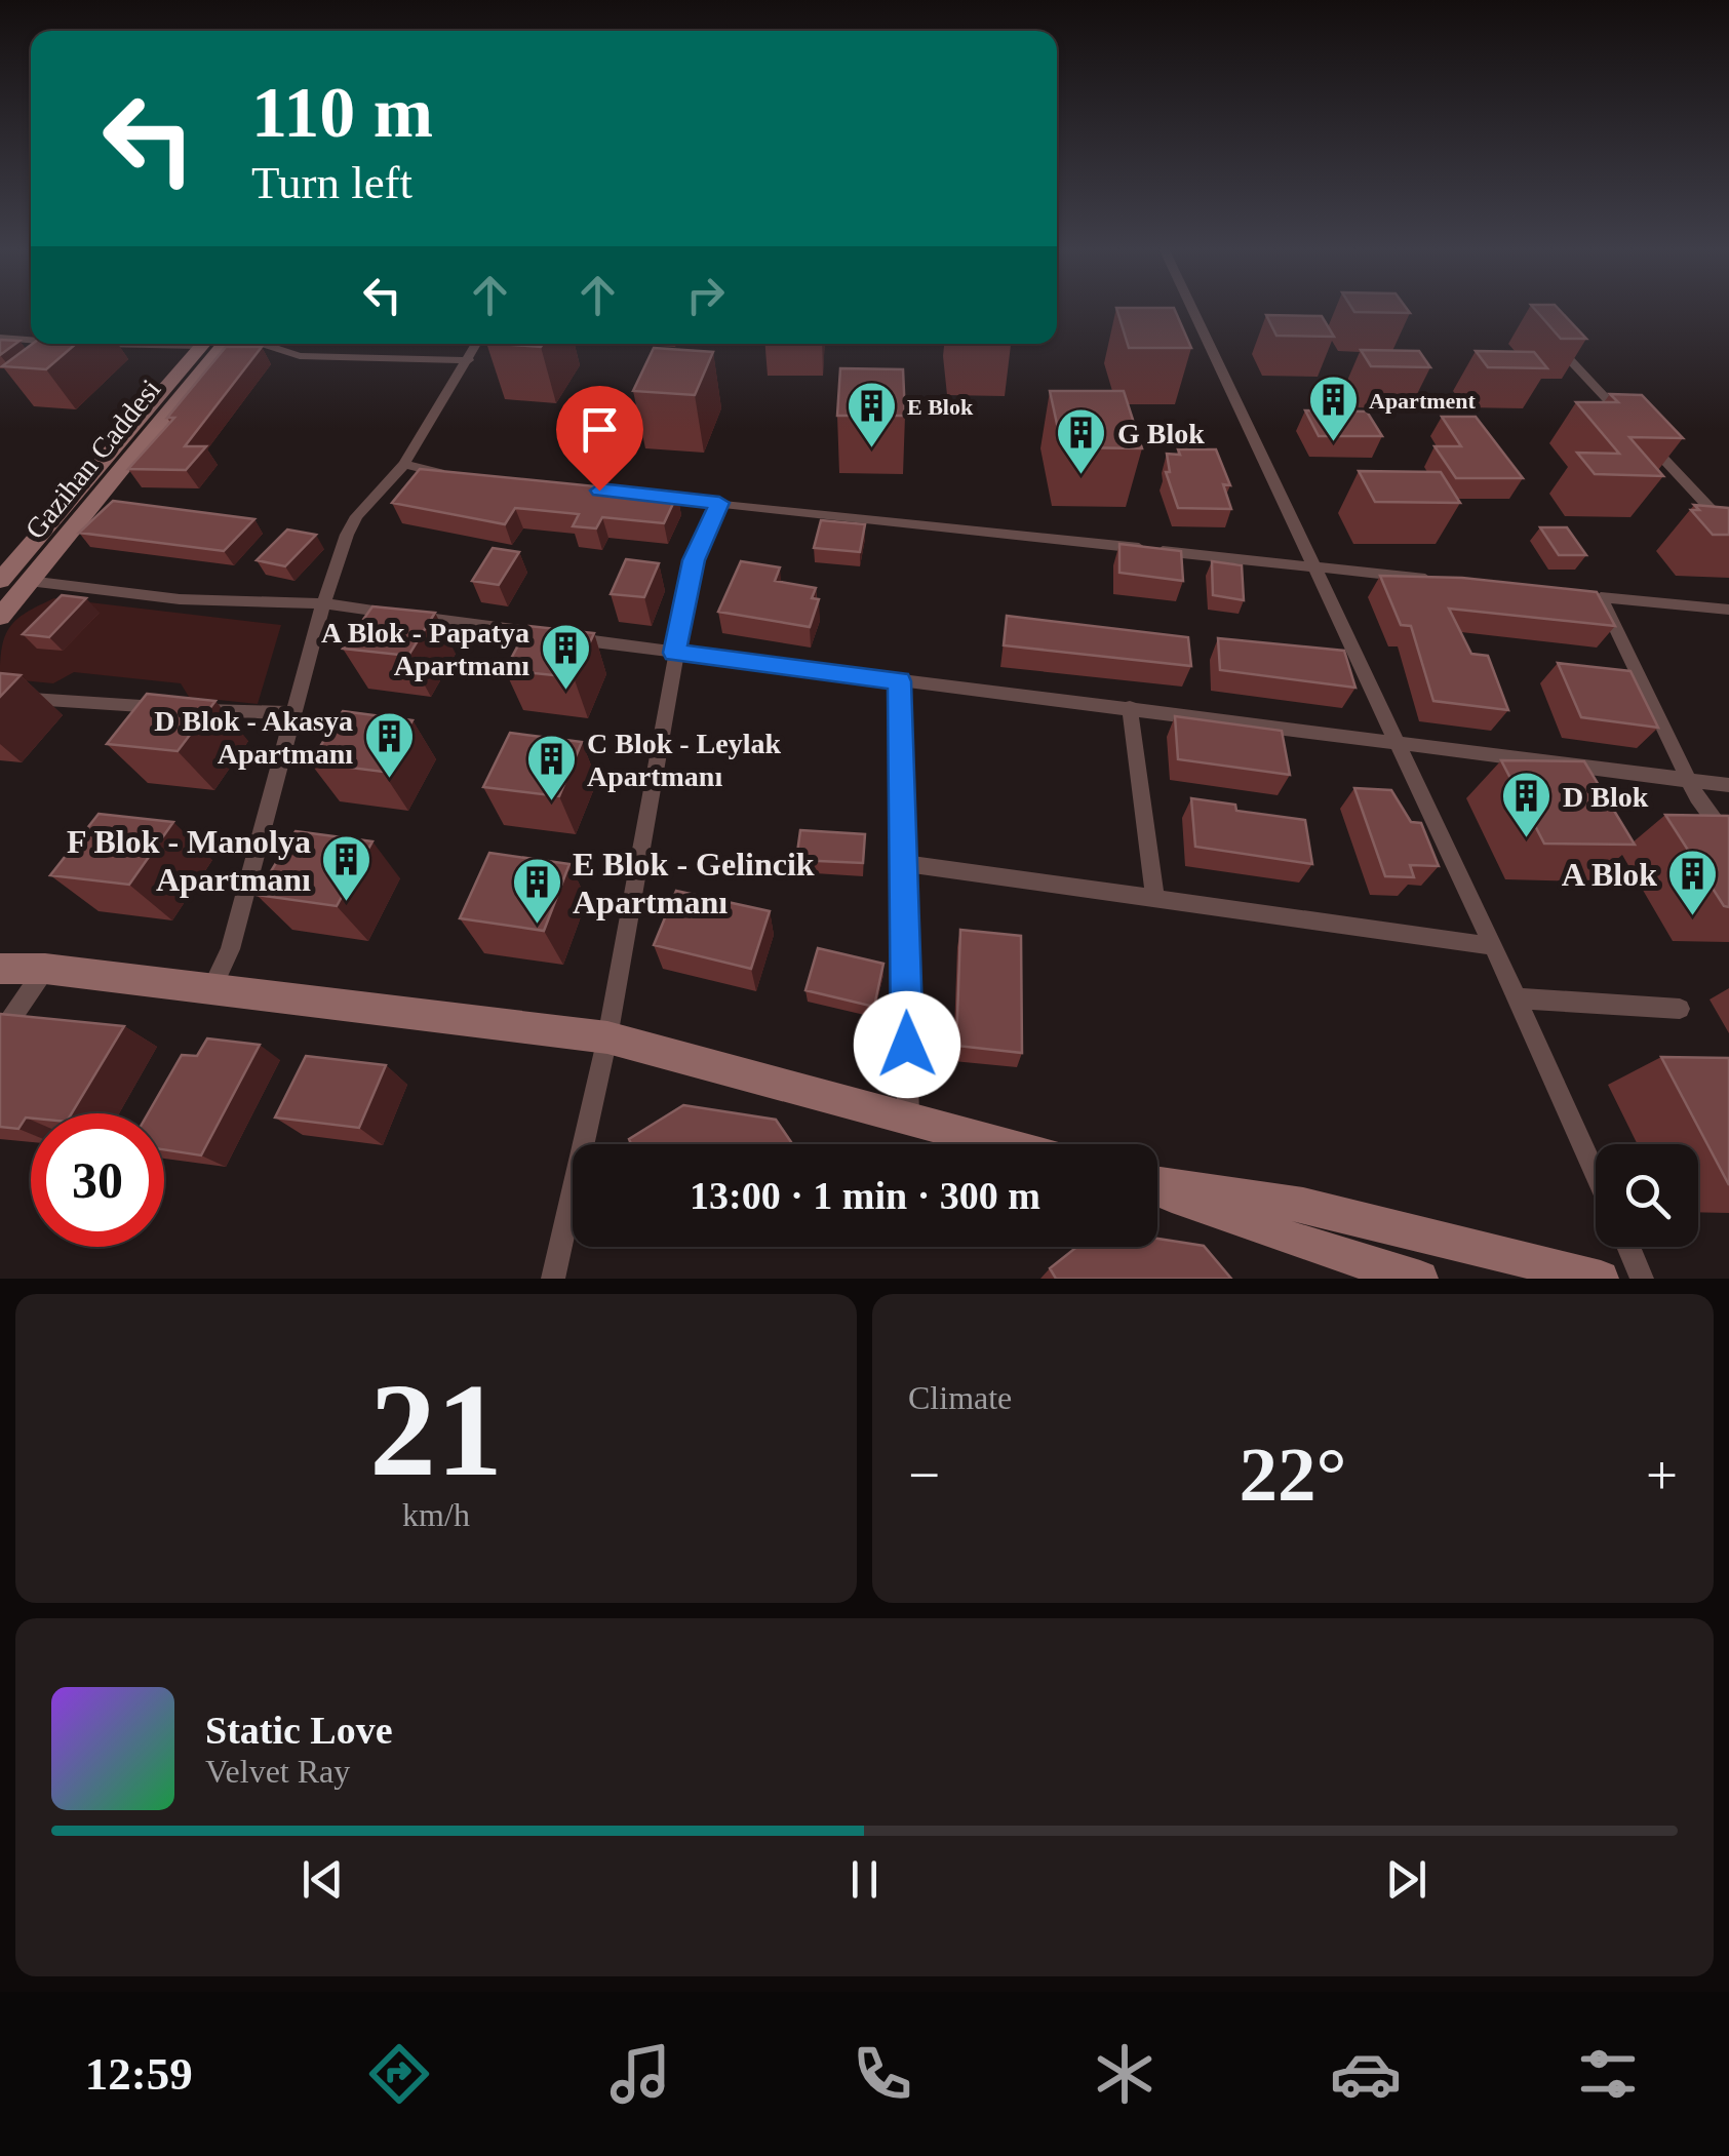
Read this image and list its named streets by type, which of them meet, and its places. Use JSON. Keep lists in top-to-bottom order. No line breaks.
{"streets":{"street":["Gazihan Caddesi"]},"places":{"building":["Apartment","E Blok","G Blok","A Blok - Papatya Apartmanı","D Blok - Akasya Apartmanı","C Blok - Leylak Apartmanı","D Blok","F Blok - Manolya Apartmanı","A Blok","E Blok - Gelincik Apartmanı"]},"page":{"turn":["110 m","Turn left"],"limit":"30","trip":"13:00 · 1 min · 300 m","tile":[["21","km/h"],"Climate"],"heat":["−","22°","+"],"song":["Static Love","Velvet Ray"],"tabs":"12:59"}}
